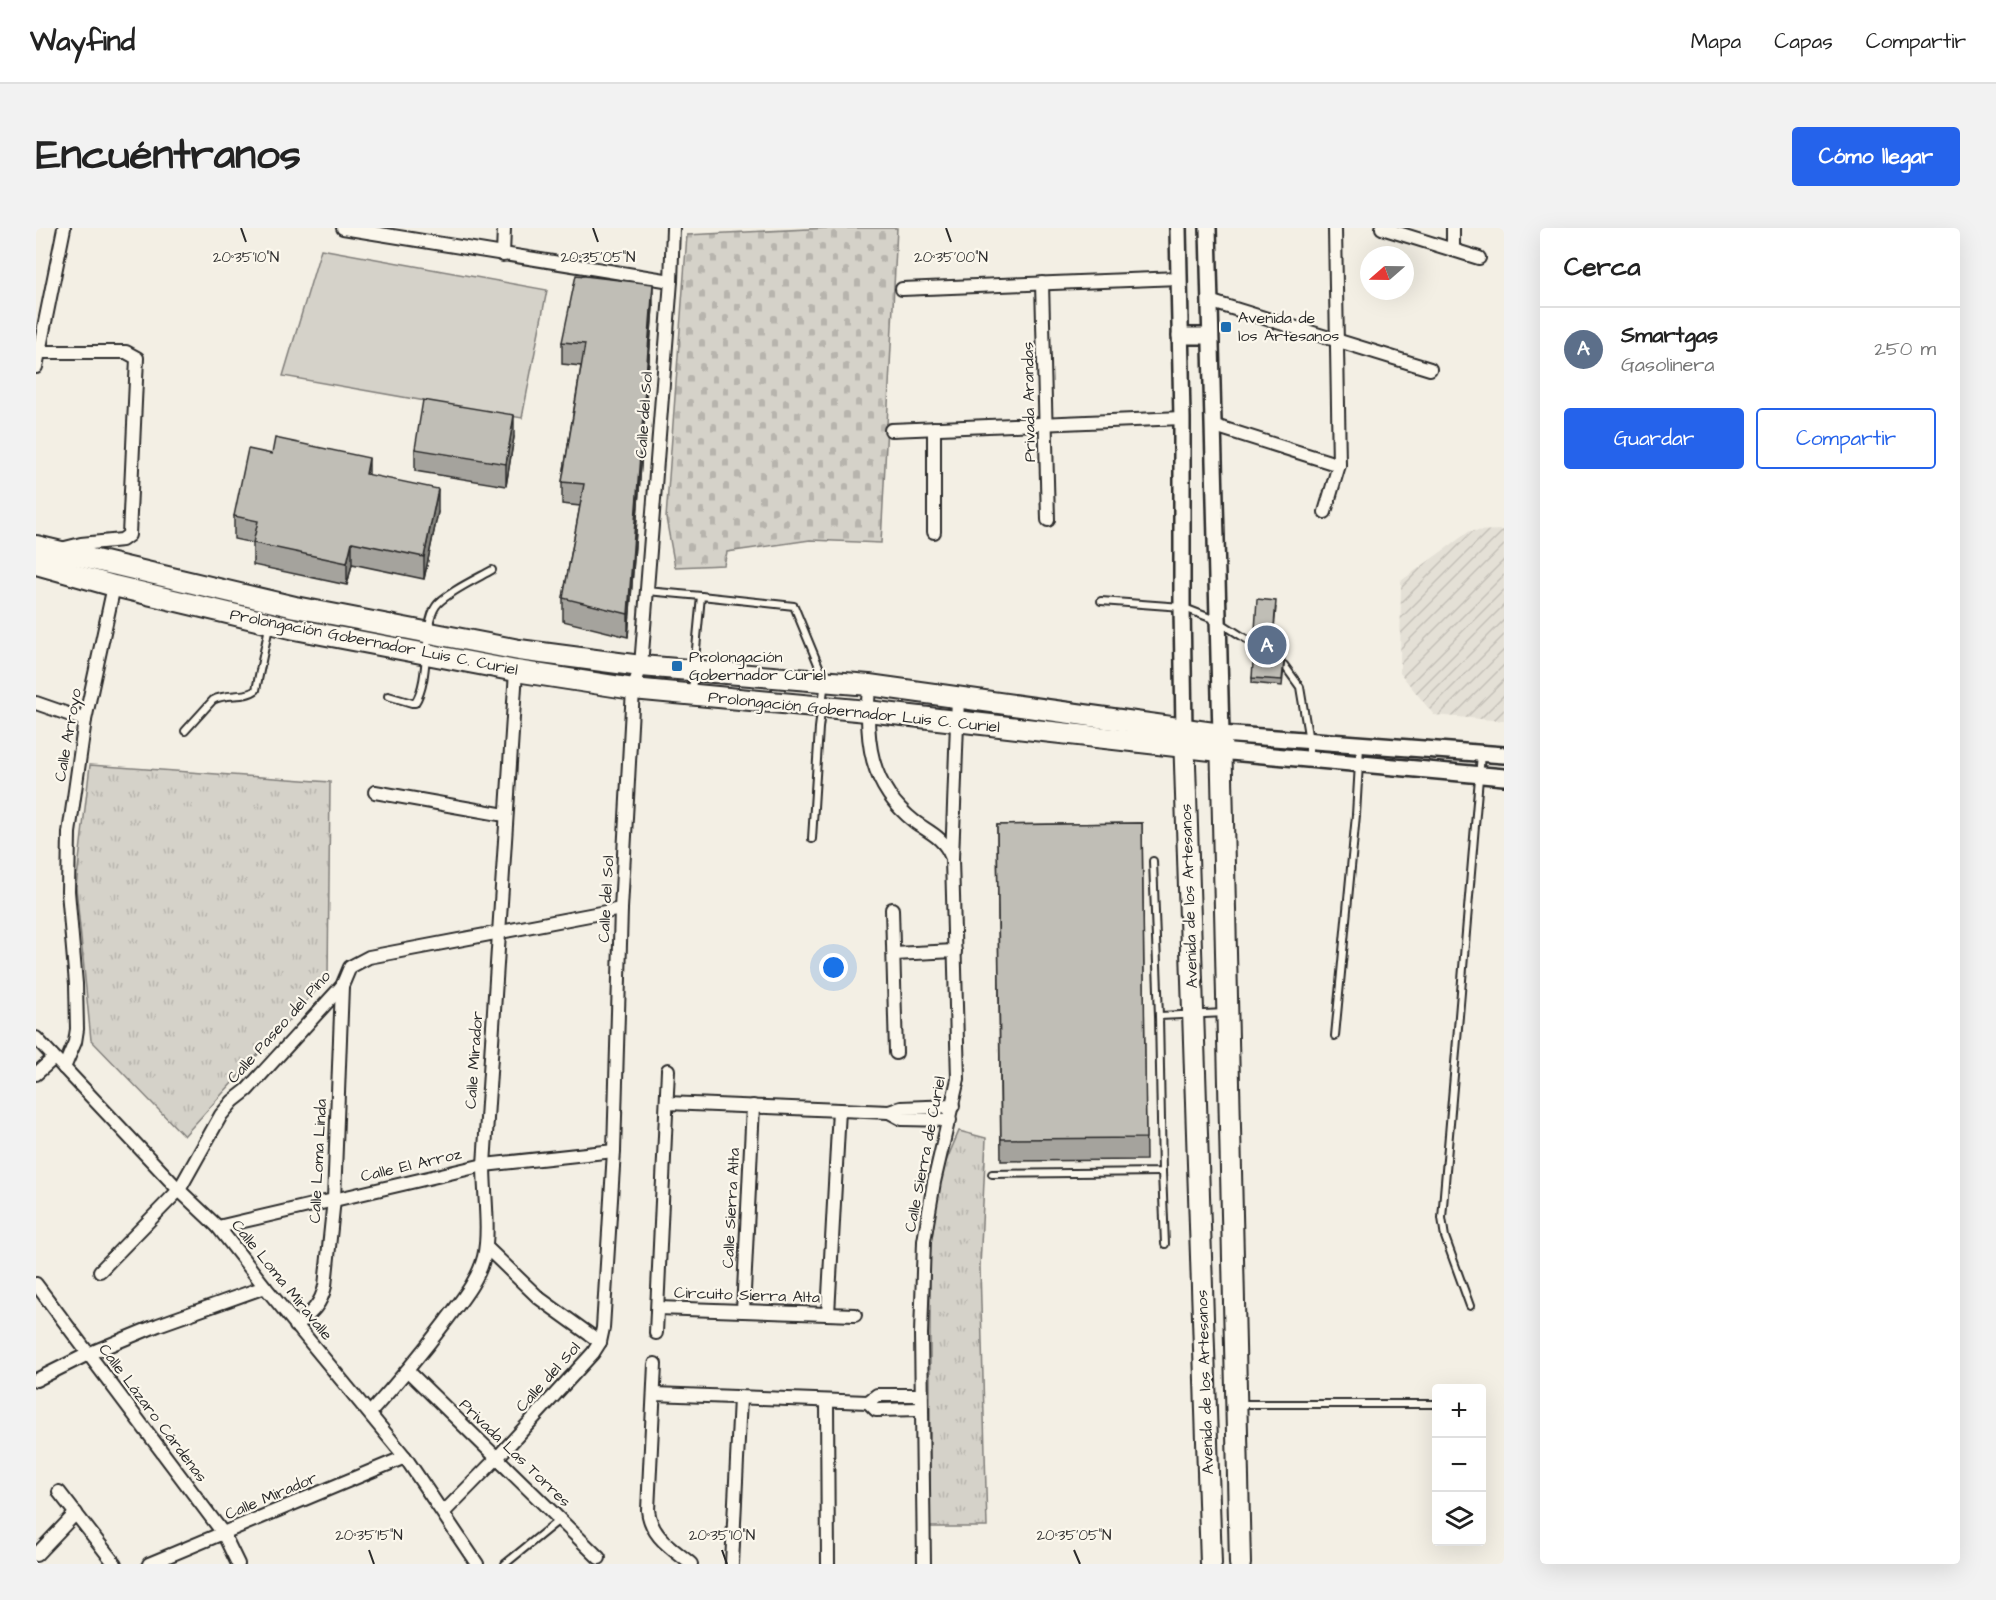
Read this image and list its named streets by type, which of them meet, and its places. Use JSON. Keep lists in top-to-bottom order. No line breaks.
{"streets":{"main road":["Prolongación Gobernador Luis C. Curiel","Avenida de los Artesanos"],"street":["Privada Arandas","Calle del Sol","Calle Arroyo","Calle Paseo del Pino","Calle Mirador","Calle Sierra de Curiel","Calle Loma Linda","Calle El Arroz","Calle Sierra Alta","Calle Loma Miravalle","Circuito Sierra Alta","Calle Lázaro Cárdenas","Privada Las Torres"]},"crossings":[["Calle del Sol","Prolongación Gobernador Luis C. Curiel"],["Calle del Sol","Calle Paseo del Pino"],["Calle del Sol","Calle El Arroz"],["Calle del Sol","Calle Loma Miravalle"],["Calle del Sol","Privada Las Torres"],["Prolongación Gobernador Luis C. Curiel","Calle Arroyo"],["Prolongación Gobernador Luis C. Curiel","Avenida de los Artesanos"],["Prolongación Gobernador Luis C. Curiel","Calle Mirador"],["Prolongación Gobernador Luis C. Curiel","Calle Sierra de Curiel"],["Calle Arroyo","Calle Loma Miravalle"],["Calle Paseo del Pino","Calle Mirador"],["Calle Paseo del Pino","Calle Loma Linda"],["Calle Paseo del Pino","Calle Loma Miravalle"],["Calle Mirador","Calle El Arroz"],["Calle Mirador","Calle Loma Miravalle"],["Calle Mirador","Calle Lázaro Cárdenas"],["Calle Mirador","Privada Las Torres"],["Calle Loma Linda","Calle El Arroz"],["Calle Loma Linda","Calle Loma Miravalle"],["Calle El Arroz","Calle Loma Miravalle"],["Calle Sierra Alta","Circuito Sierra Alta"]],"places":{"transit":["Avenida de los Artesanos","Prolongación Gobernador Curiel"]},"north":"left","page":{"header":"Wayfind","nav":["Mapa","Capas","Compartir"],"title":"Encuéntranos","buttons":["Cómo llegar",["Guardar","Compartir"]],"heading":"Cerca","list":[{"mark":"A","name":"Smartgas","note":"Gasolinera","value":"250 m"}],"pins":"A","map_buttons":["+","−"]},"coordinates":["20°35'10\"N","20°35'05\"N","20°35'00\"N","20°35'15\"N"]}
